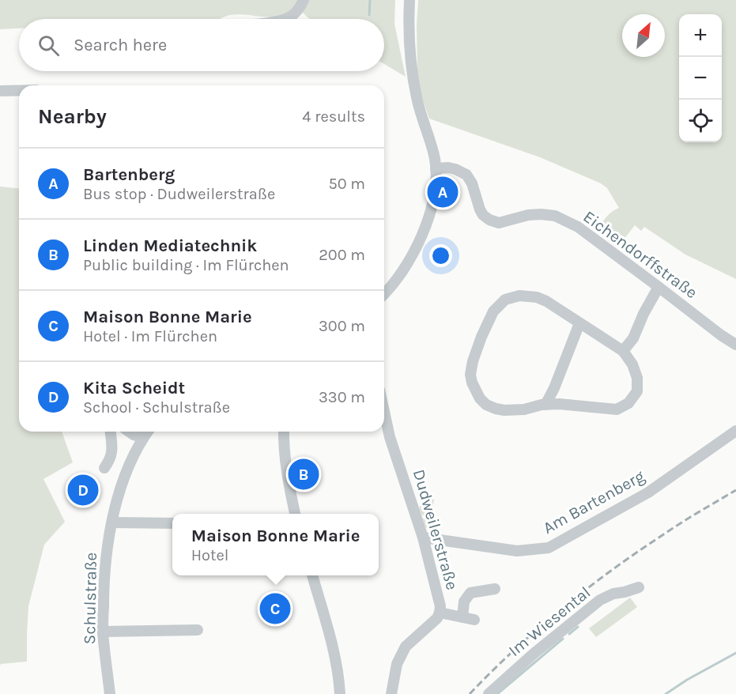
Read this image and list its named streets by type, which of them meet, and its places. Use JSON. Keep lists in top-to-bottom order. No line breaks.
{"streets":{"street":["Eichendorffstraße","Am Bartenberg","Dudweilerstraße","Schulstraße","Im Wiesental"]},"crossings":[["Am Bartenberg","Dudweilerstraße"]],"north":"top right","page":{"map_buttons":["+","−"],"search":"Search here","heading":["Nearby","4 results"],"list":[{"mark":"A","name":"Bartenberg","note":"Bus stop · Dudweilerstraße","value":"50 m"},{"mark":"B","name":"Linden Mediatechnik","note":"Public building · Im Flürchen","value":"200 m"},{"mark":"C","name":"Maison Bonne Marie","note":"Hotel · Im Flürchen","value":"300 m"},{"mark":"D","name":"Kita Scheidt","note":"School · Schulstraße","value":"330 m"}],"pins":["A","B","D","C"],"popup":["Maison Bonne Marie","Hotel"]}}
